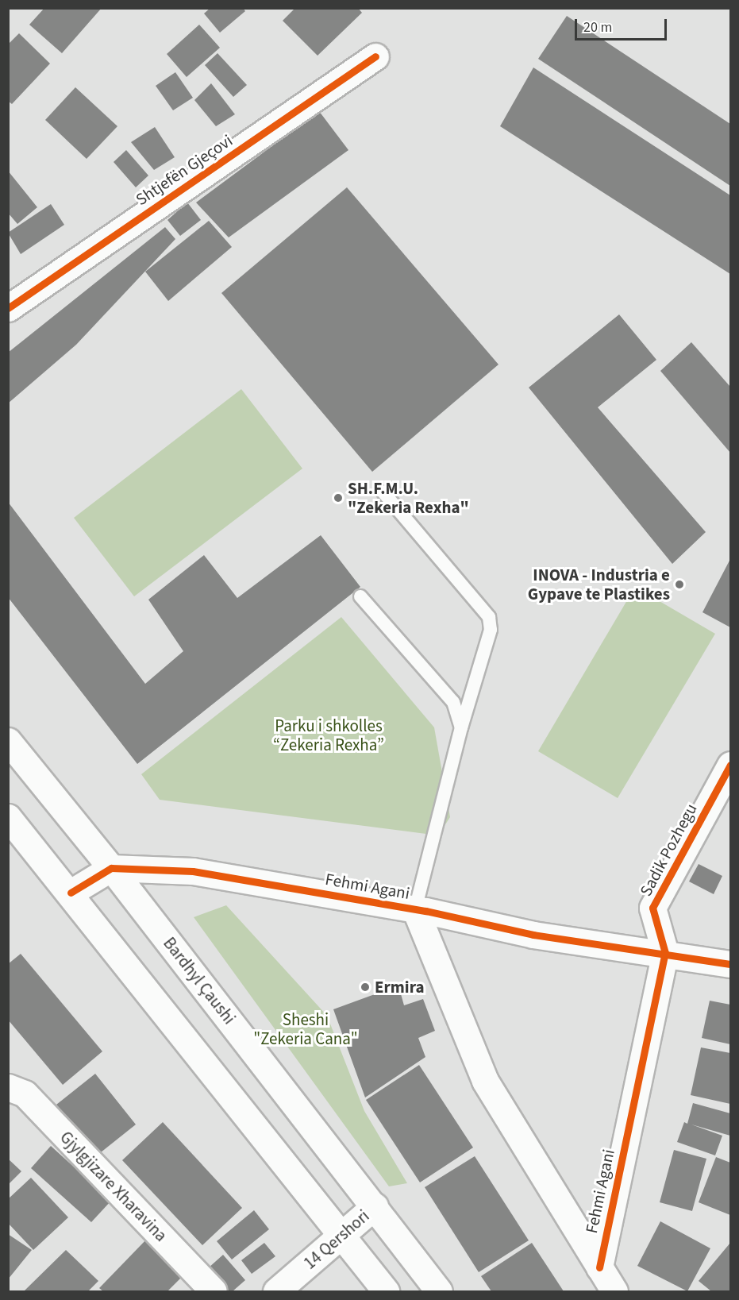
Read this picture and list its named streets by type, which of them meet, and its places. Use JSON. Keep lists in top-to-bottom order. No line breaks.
{"streets":{"street":["Shtjefën Gjeçovi","Sadik Pozhegu","Fehmi Agani","Bardhyl Çaushi","Gjylgjizare Xharavina","14 Qershori"]},"crossings":[["Sadik Pozhegu","Fehmi Agani"],["Fehmi Agani","Bardhyl Çaushi"],["Bardhyl Çaushi","14 Qershori"]],"parks":["Parku i shkolles “Zekeria Rexha”","Sheshi \"Zekeria Cana\""],"places":["SH.F.M.U. \"Zekeria Rexha\"","INOVA - Industria e Gypave te Plastikes","Ermira"],"scale_bar":"20 m"}
